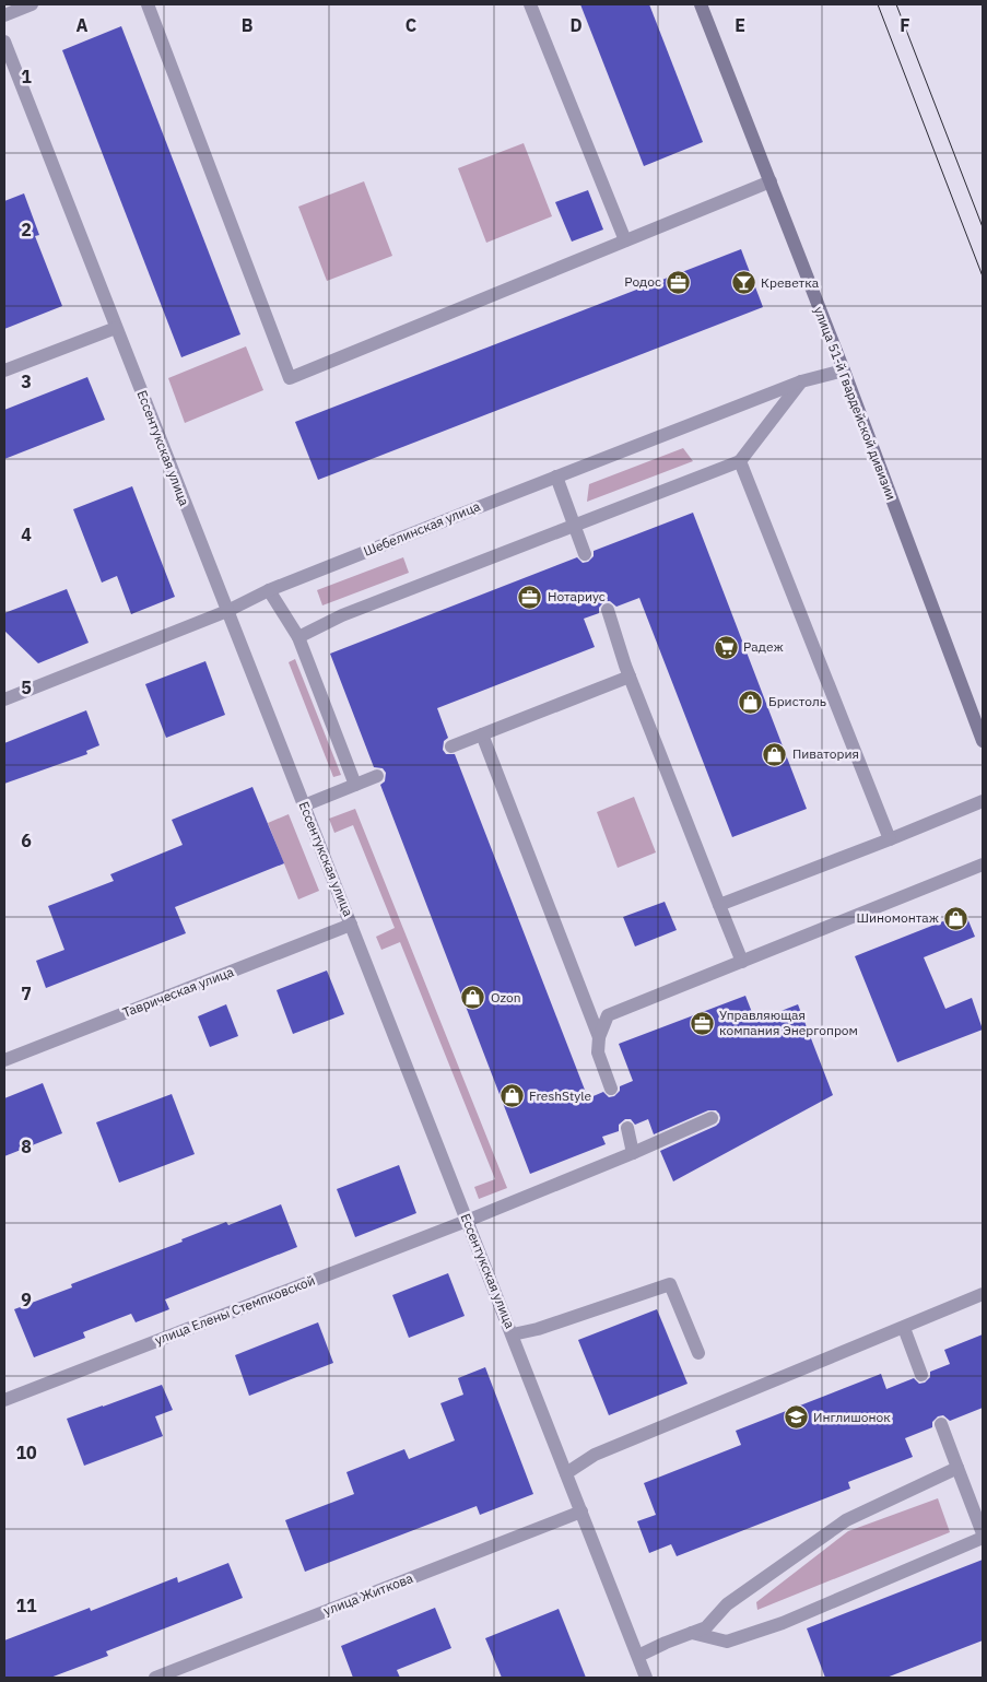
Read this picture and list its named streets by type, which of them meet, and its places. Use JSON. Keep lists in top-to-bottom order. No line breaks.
{"streets":{"main road":["улица 51-й Гвардейской дивизии"],"street":["Ессентукская улица","Шебелинская улица","Таврическая улица","улица Елены Стемпковской","улица Житкова"]},"crossings":[["улица 51-й Гвардейской дивизии","Шебелинская улица"],["Ессентукская улица","Шебелинская улица"],["Ессентукская улица","Таврическая улица"],["Ессентукская улица","улица Елены Стемпковской"],["Ессентукская улица","улица Житкова"]],"places":{"office":["Родос","Нотариус","Управляющая компания Энергопром"],"bar":["Креветка"],"supermarket":["Радеж"],"shop":["Бристоль","Пиватория","Шиномонтаж","Ozon","FreshStyle"],"school or university":["Инглишонок"]},"grid":{"columns":["A","B","C","D","E","F"],"rows":["1","2","3","4","5","6","7","8","9","10","11"]}}
